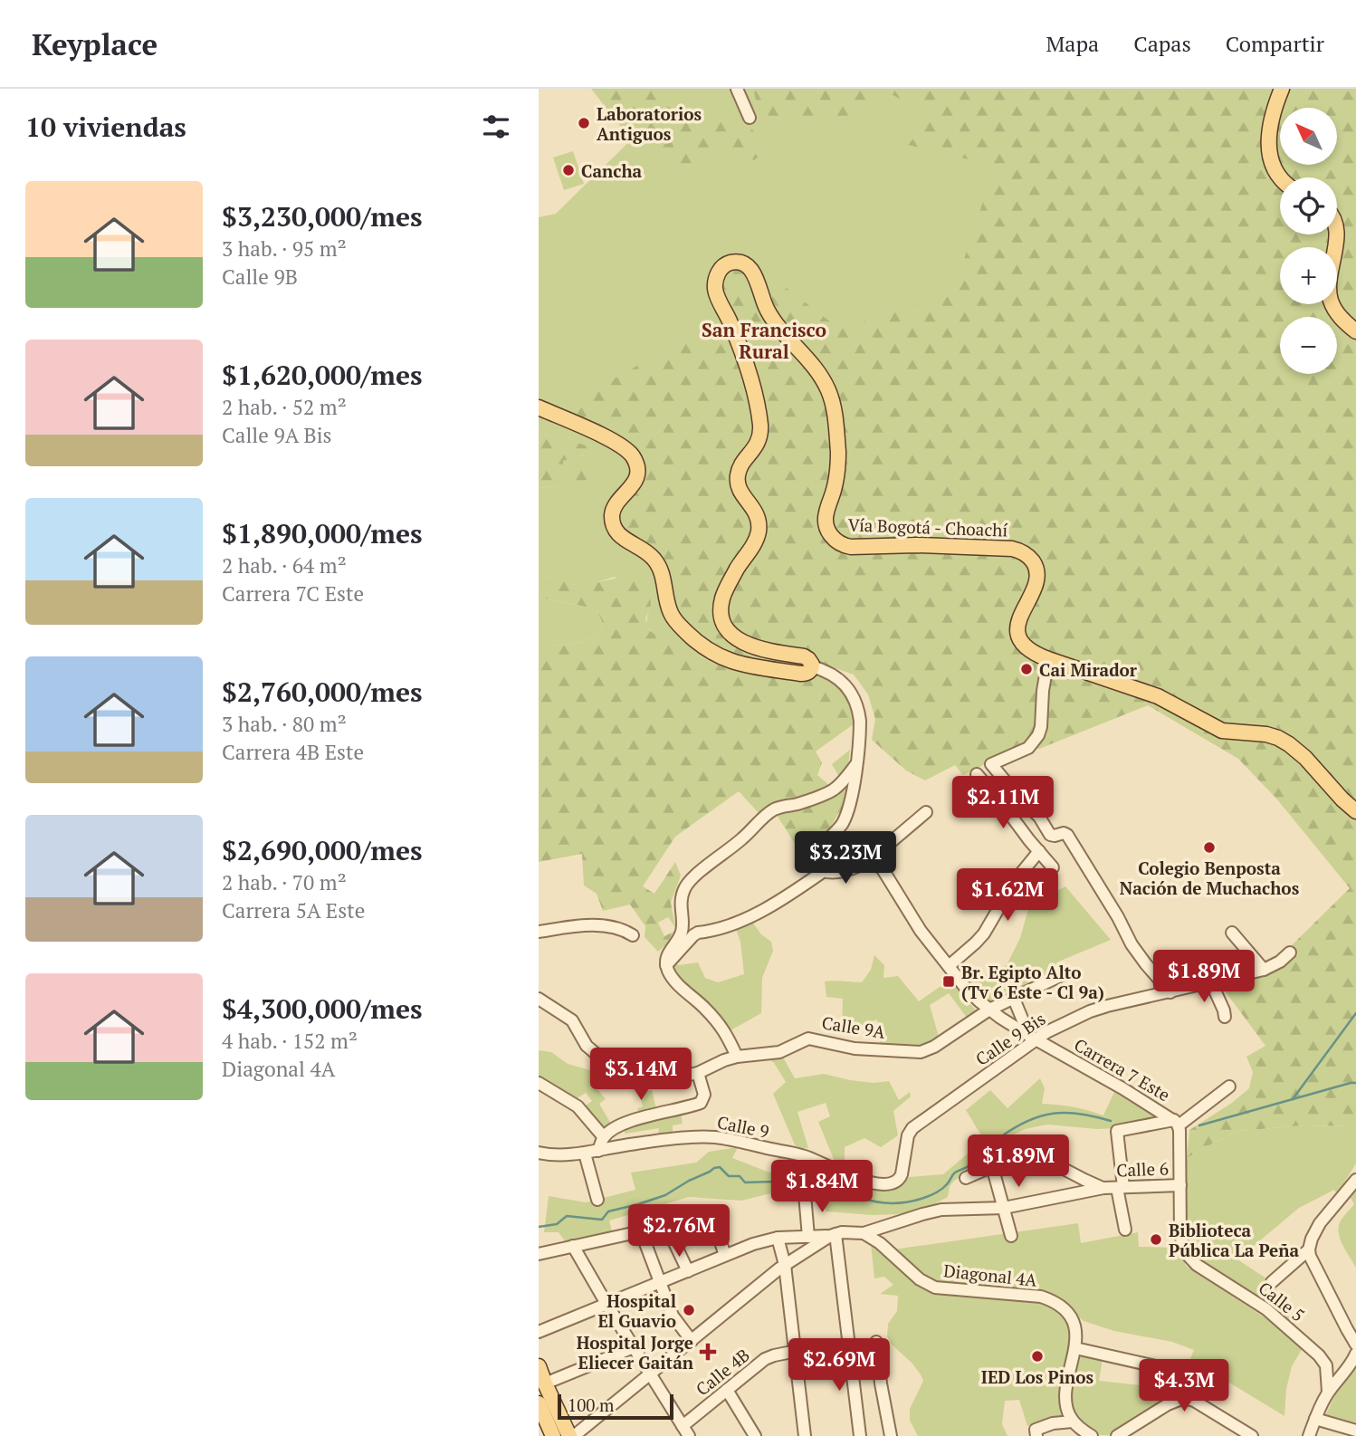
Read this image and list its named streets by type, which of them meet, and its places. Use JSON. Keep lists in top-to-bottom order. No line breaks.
{"streets":{"main road":["Vía Bogotá - Choachí"],"street":["Calle 9A","Calle 9 Bis","Carrera 7 Este","Calle 9","Calle 6","Diagonal 4A","Calle 5","Calle 4B"]},"crossings":[["Calle 9A","Carrera 7 Este"],["Calle 9 Bis","Carrera 7 Este"],["Calle 9 Bis","Calle 9"],["Carrera 7 Este","Calle 6"],["Carrera 7 Este","Calle 5"],["Calle 6","Diagonal 4A"]],"districts":["San Francisco Rural"],"places":{"other":["Laboratorios Antiguos","Cancha","Cai Mirador","Colegio Benposta Nación de Muchachos","Biblioteca Pública La Peña","Hospital El Guavio","IED Los Pinos"],"transit":["Br. Egipto Alto (Tv 6 Este - Cl 9a)"],"health":["Hospital Jorge Eliecer Gaitán"]},"scale_bar":"100 m","north":"top left","page":{"header":"Keyplace","nav":["Mapa","Capas","Compartir"],"heading":"10 viviendas","map_buttons":["+","−"],"list":[{"name":"$3,230,000/mes","note":"3 hab. · 95 m² · Calle 9B"},{"name":"$1,620,000/mes","note":"2 hab. · 52 m² · Calle 9A Bis"},{"name":"$1,890,000/mes","note":"2 hab. · 64 m² · Carrera 7C Este"},{"name":"$2,760,000/mes","note":"3 hab. · 80 m² · Carrera 4B Este"},{"name":"$2,690,000/mes","note":"2 hab. · 70 m² · Carrera 5A Este"},{"name":"$4,300,000/mes","note":"4 hab. · 152 m² · Diagonal 4A"}],"price":["$2.11M","$3.23M","$1.62M","$1.89M","$3.14M","$1.89M","$1.84M","$2.76M","$2.69M","$4.3M"],"scale":"100 m"}}
